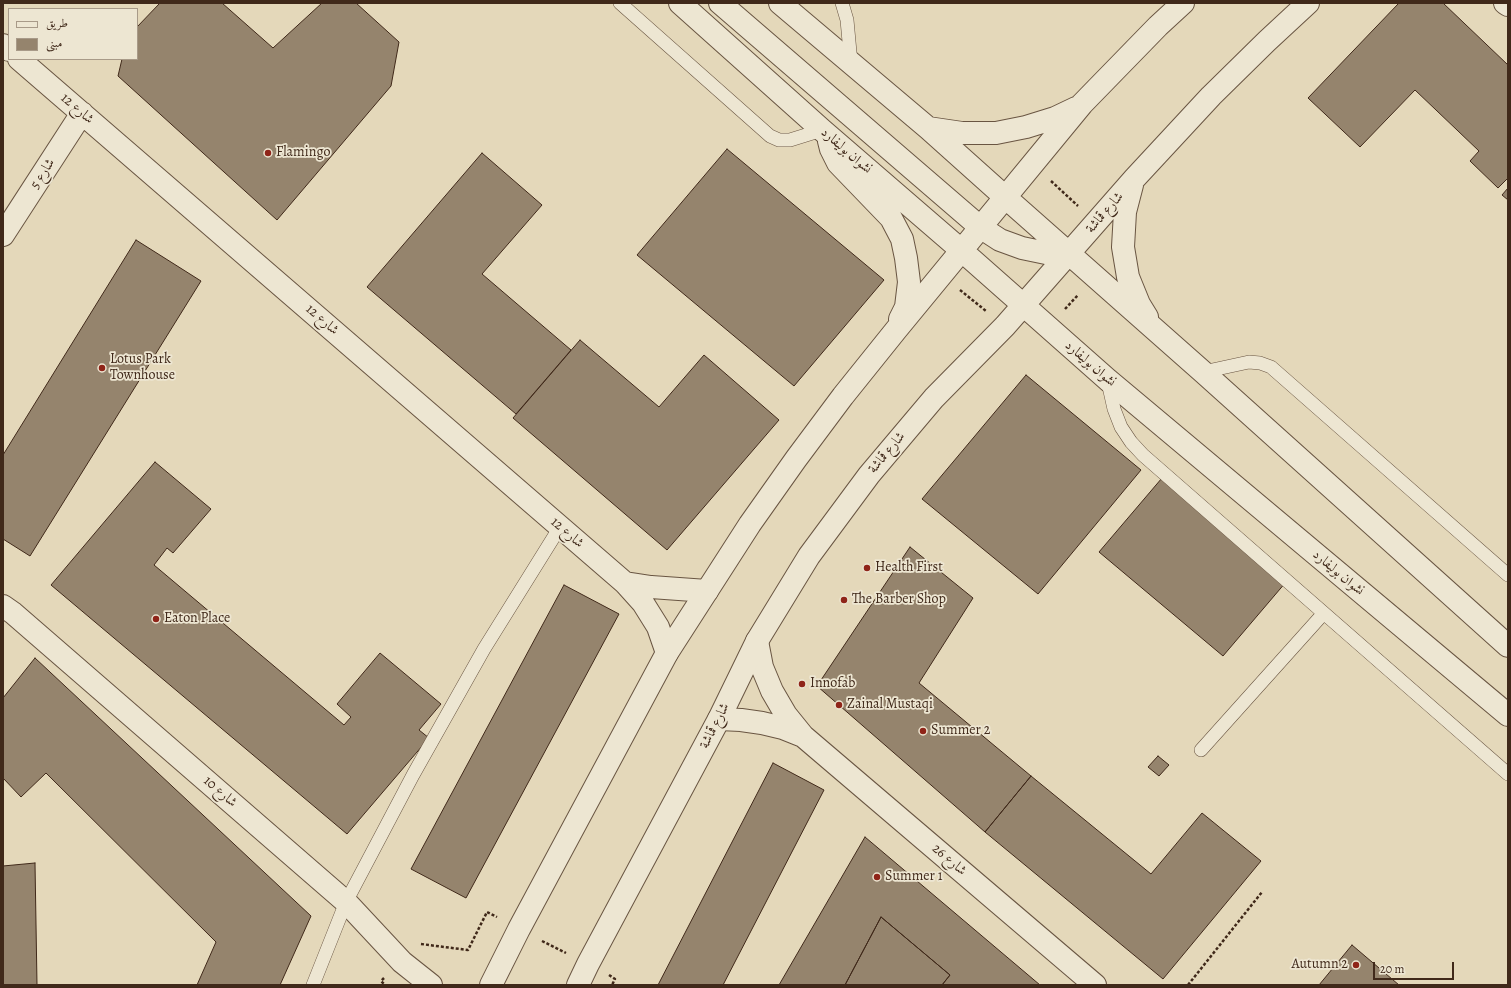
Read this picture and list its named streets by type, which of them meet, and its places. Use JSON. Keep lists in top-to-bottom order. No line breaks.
{"streets":{"street":["شارع 12","نشوان بوليفارد","شارع 5","شارع قماشة","شارع 10","شارع 26"]},"crossings":[["شارع 12","شارع 5"],["نشوان بوليفارد","شارع قماشة"],["شارع قماشة","شارع 26"]],"places":["Flamingo","Lotus Park Townhouse","Health First","The Barber Shop","Eaton Place","Innofab","Zainal Mustaqi","Summer 2","Summer 1","Autumn 2"],"legend":["طريق","مبنى"],"scale_bar":"20 m"}
